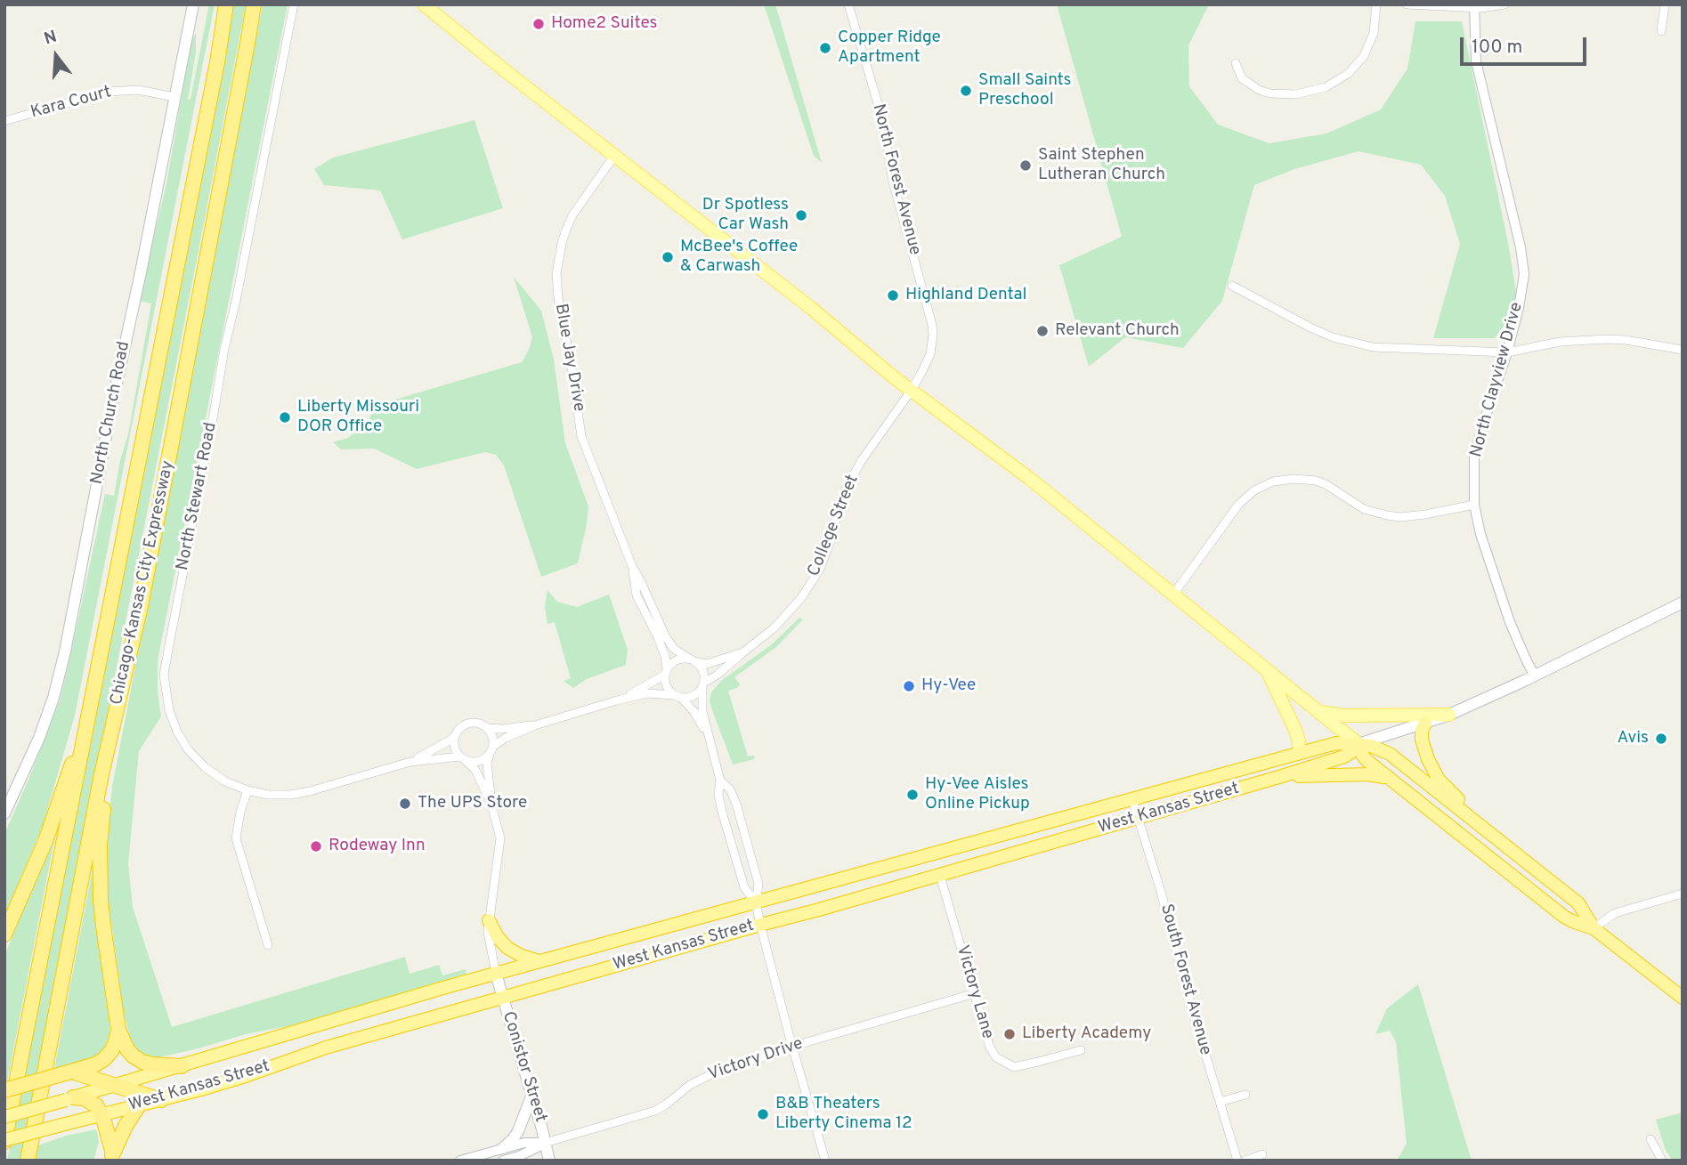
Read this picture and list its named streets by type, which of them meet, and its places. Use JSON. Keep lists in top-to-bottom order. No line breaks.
{"streets":{"highway":["Chicago-Kansas City Expressway","West Kansas Street"],"main road":["North Church Road","Conistor Street"],"street":["Kara Court","North Forest Avenue","Blue Jay Drive","North Clayview Drive","North Stewart Road","College Street","South Forest Avenue","Victory Lane","Victory Drive"]},"crossings":[["Kara Court","North Church Road"],["North Forest Avenue","College Street"],["Blue Jay Drive","College Street"],["North Clayview Drive","West Kansas Street"],["Chicago-Kansas City Expressway","West Kansas Street"],["West Kansas Street","South Forest Avenue"],["West Kansas Street","Victory Lane"],["West Kansas Street","Conistor Street"],["Victory Lane","Victory Drive"],["Victory Drive","Conistor Street"]],"places":["Home2 Suites","Copper Ridge Apartment","Small Saints Preschool","Saint Stephen Lutheran Church","Dr Spotless Car Wash","McBee's Coffee & Carwash","Highland Dental","Relevant Church","Liberty Missouri DOR Office","Hy-Vee","Avis","Hy-Vee Aisles Online Pickup","The UPS Store","Rodeway Inn","Liberty Academy","B&B Theaters Liberty Cinema 12"],"scale_bar":"100 m","north":"top"}
